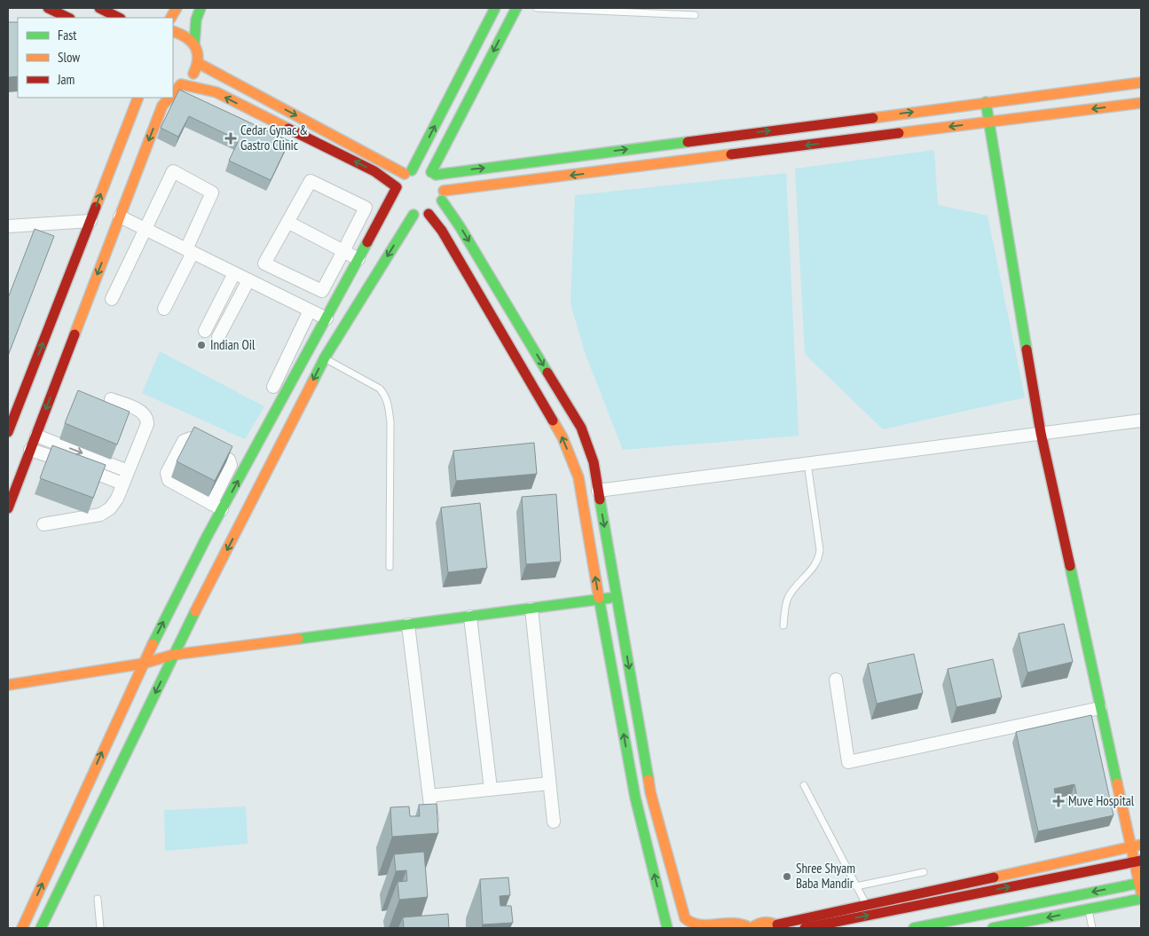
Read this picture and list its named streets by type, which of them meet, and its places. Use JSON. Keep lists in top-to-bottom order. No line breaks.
{"places":{"health":["Cedar Gynac & Gastro Clinic","Muve Hospital"],"other":["Indian Oil","Shree Shyam Baba Mandir"]},"legend":["Fast","Slow","Jam"]}
